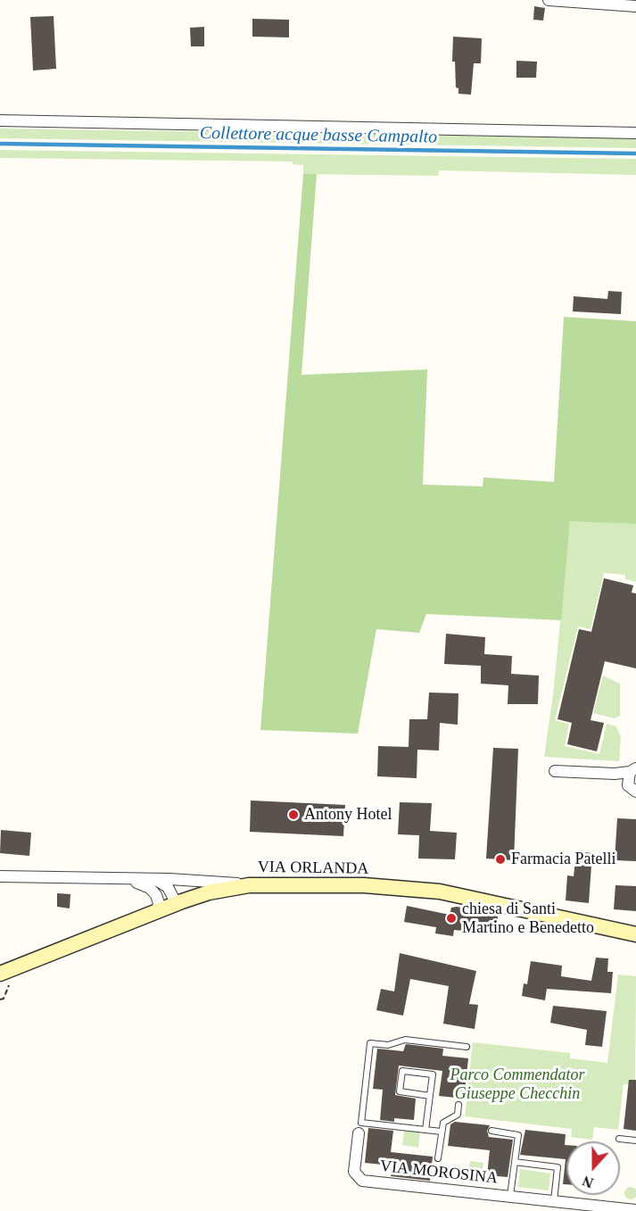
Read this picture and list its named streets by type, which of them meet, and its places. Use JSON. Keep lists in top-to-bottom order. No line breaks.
{"streets":{"main road":["VIA ORLANDA"],"street":["VIA MOROSINA"]},"water":["Collettore acque basse Campalto"],"parks":["Parco Commendator Giuseppe Checchin"],"places":["Antony Hotel","Farmacia Patelli","chiesa di Santi Martino e Benedetto"],"north":"bottom"}
